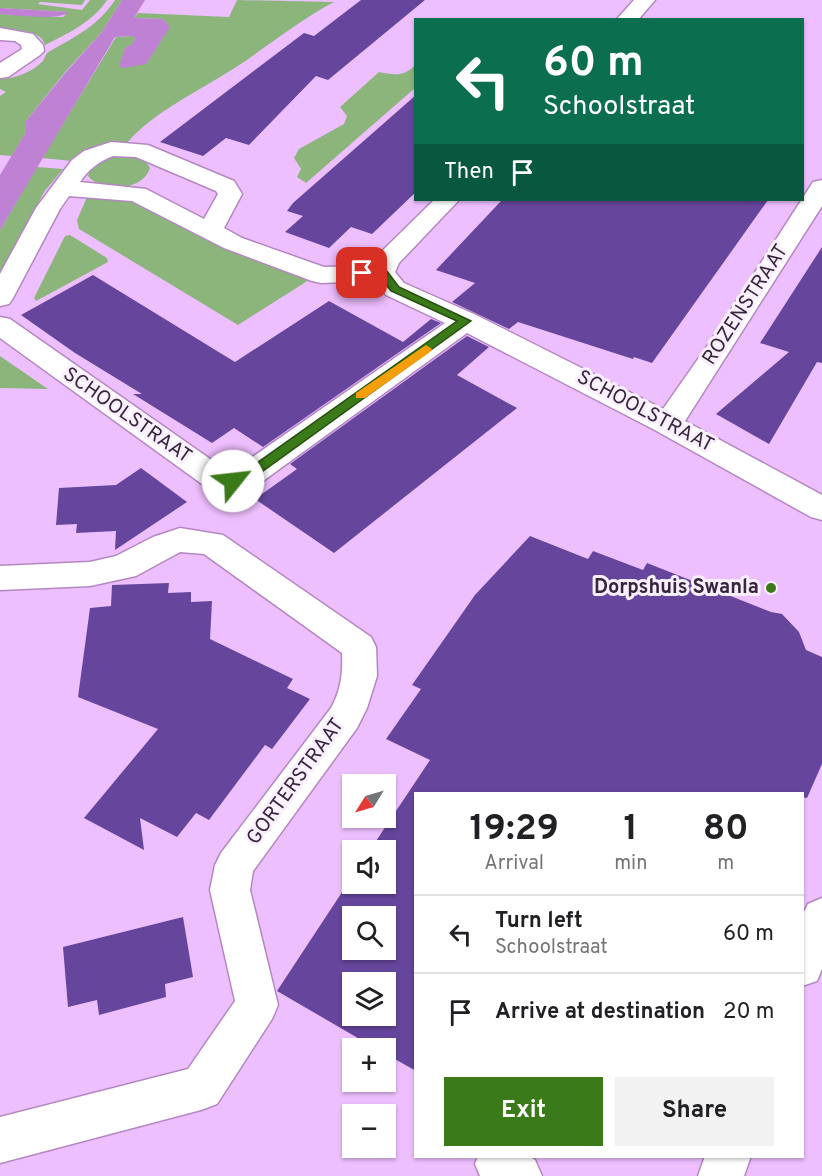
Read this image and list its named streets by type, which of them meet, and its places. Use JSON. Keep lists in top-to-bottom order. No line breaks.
{"streets":{"street":["ROZENSTRAAT","SCHOOLSTRAAT","GORTERSTRAAT"]},"crossings":[["ROZENSTRAAT","SCHOOLSTRAAT"]],"places":["Dorpshuis Swanla"],"north":"bottom left","page":{"turn":["60 m","Schoolstraat"],"then":"Then","map_buttons":["+","−"],"eta":["19:29","Arrival","1","min","80","m"],"list":[{"name":"Turn left","note":"Schoolstraat","value":"60 m"},{"name":"Arrive at destination","value":"20 m"}],"buttons":["Exit","Share"]}}
